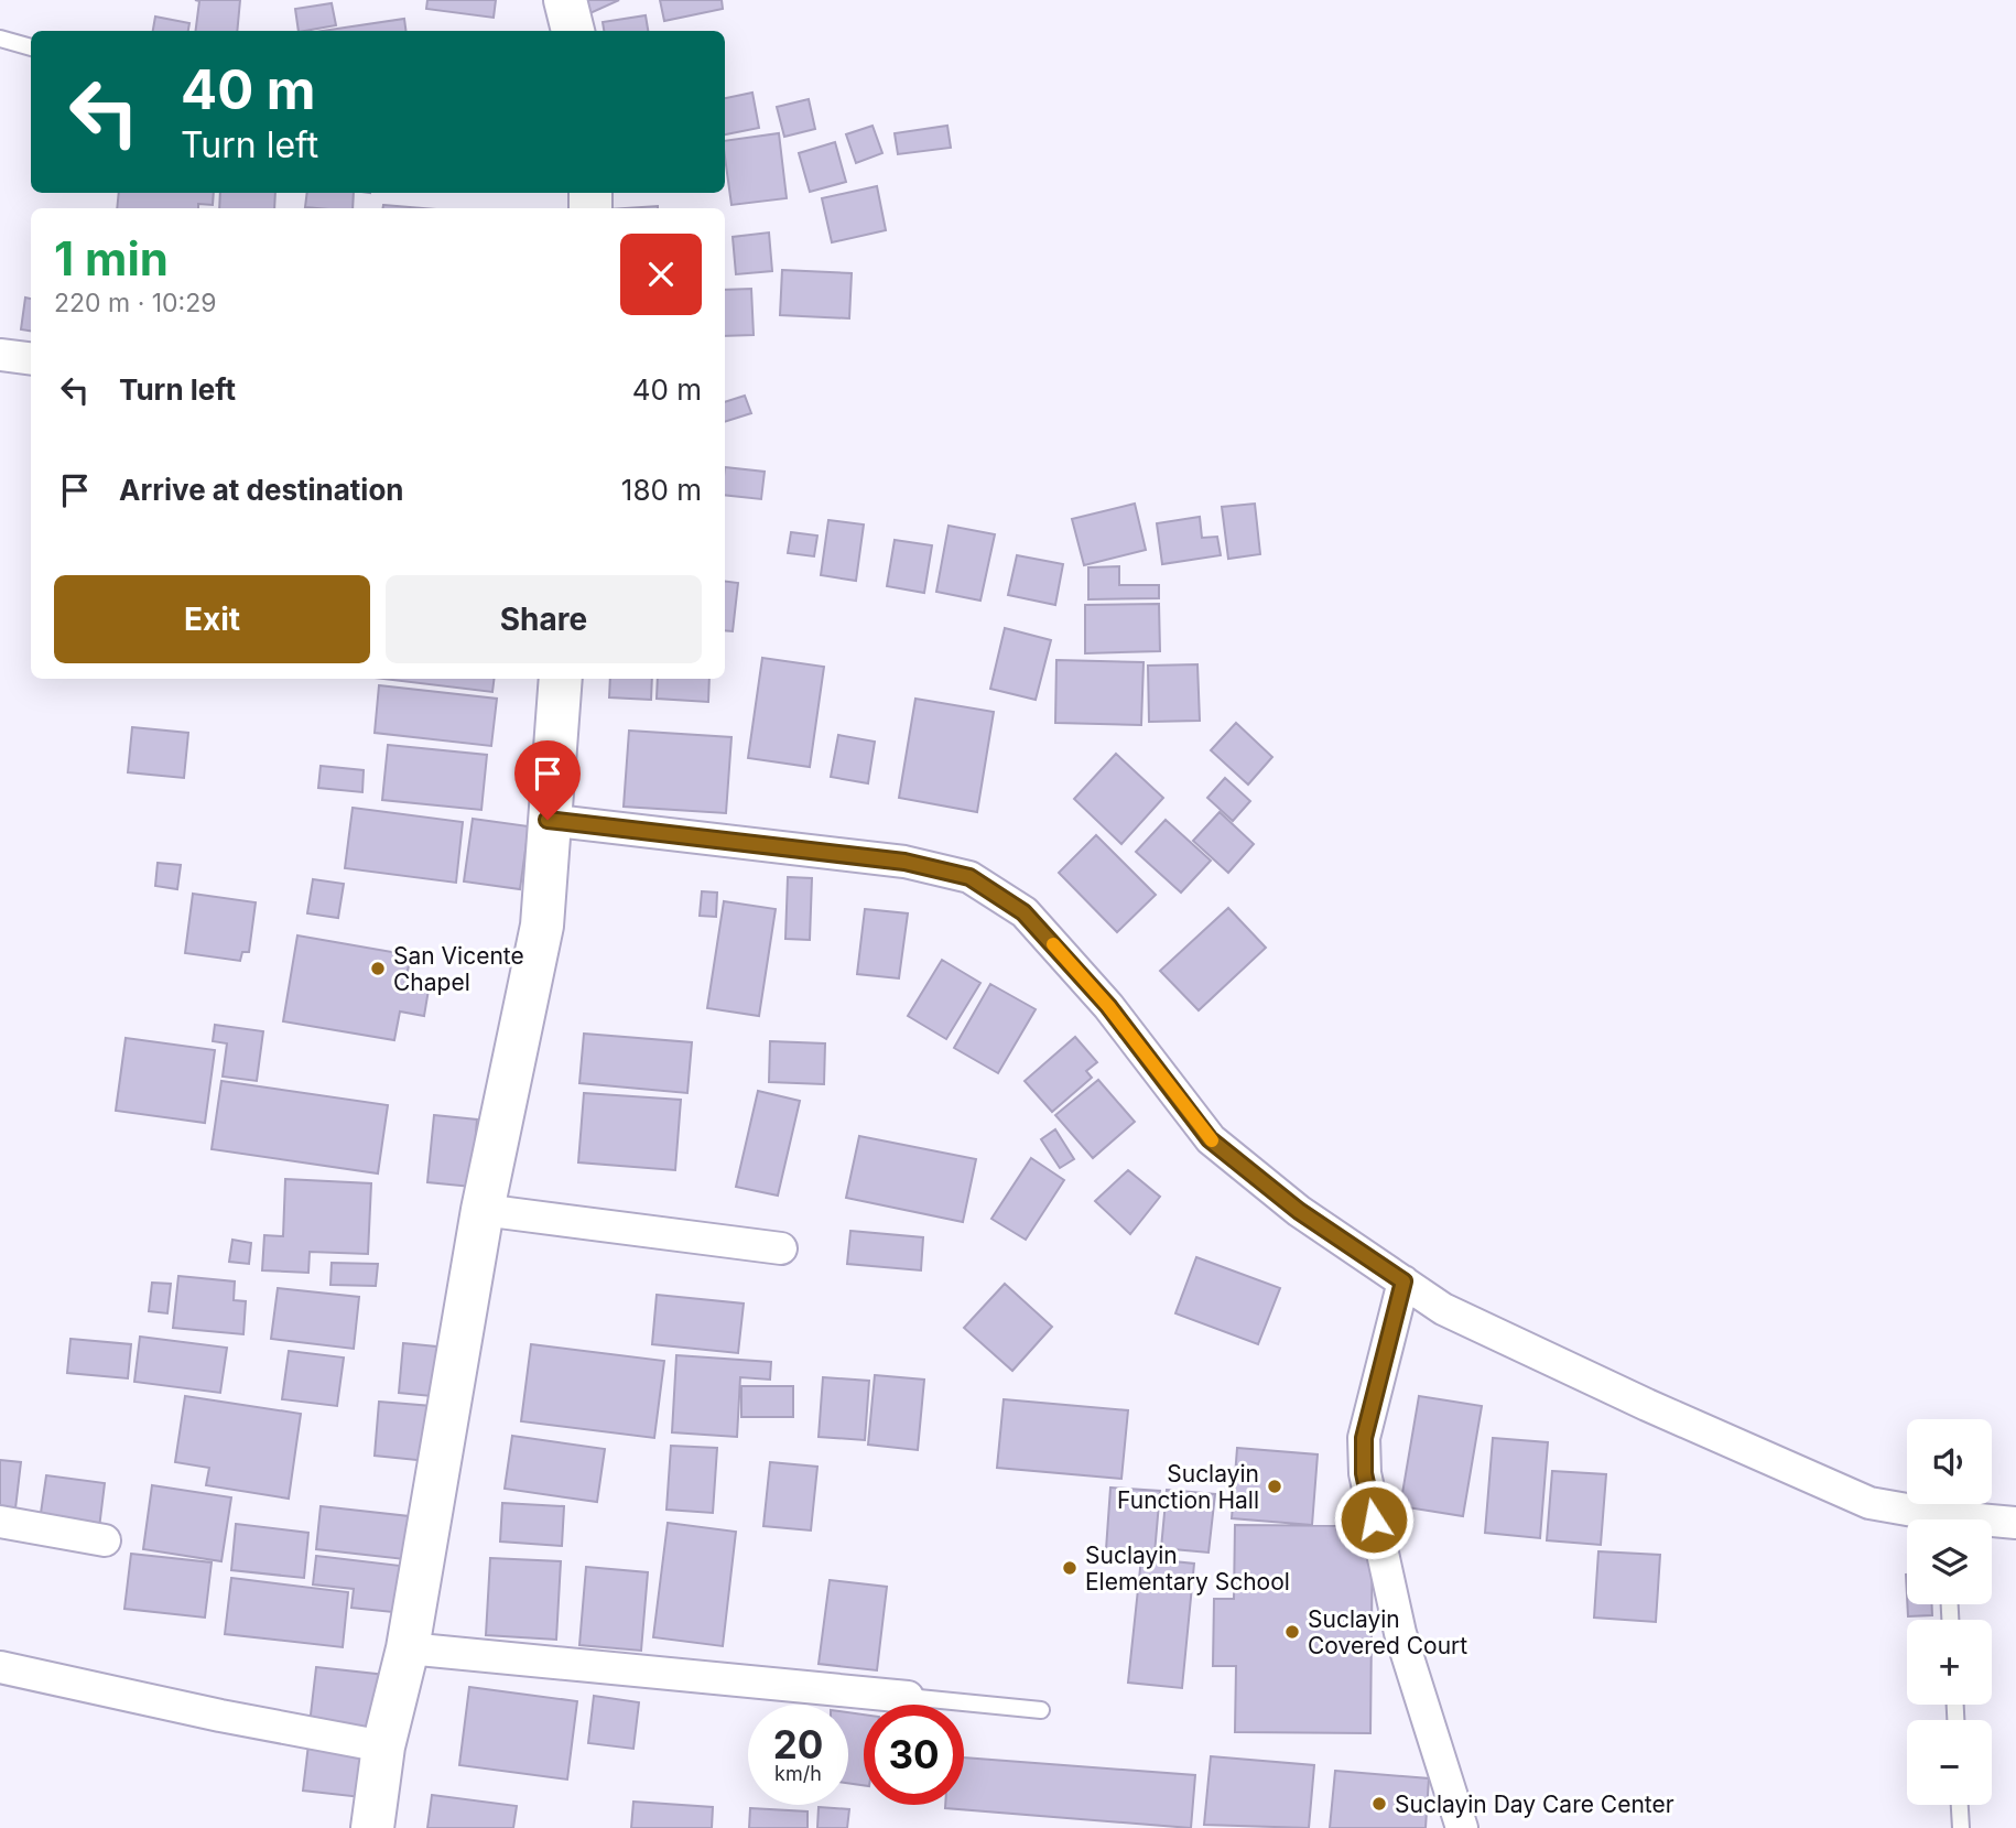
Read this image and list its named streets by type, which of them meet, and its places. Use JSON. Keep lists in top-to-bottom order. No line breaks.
{"places":["San Vicente Chapel","Suclayin Function Hall","Suclayin Elementary School","Suclayin Covered Court","Suclayin Day Care Center"],"page":{"turn":["40 m","Turn left"],"heading":["1 min","220 m · 10:29"],"list":[{"name":"Turn left","value":"40 m"},{"name":"Arrive at destination","value":"180 m"}],"buttons":["Exit","Share"],"map_buttons":["+","−"],"speed":"20 km/h","limit":"30"}}
